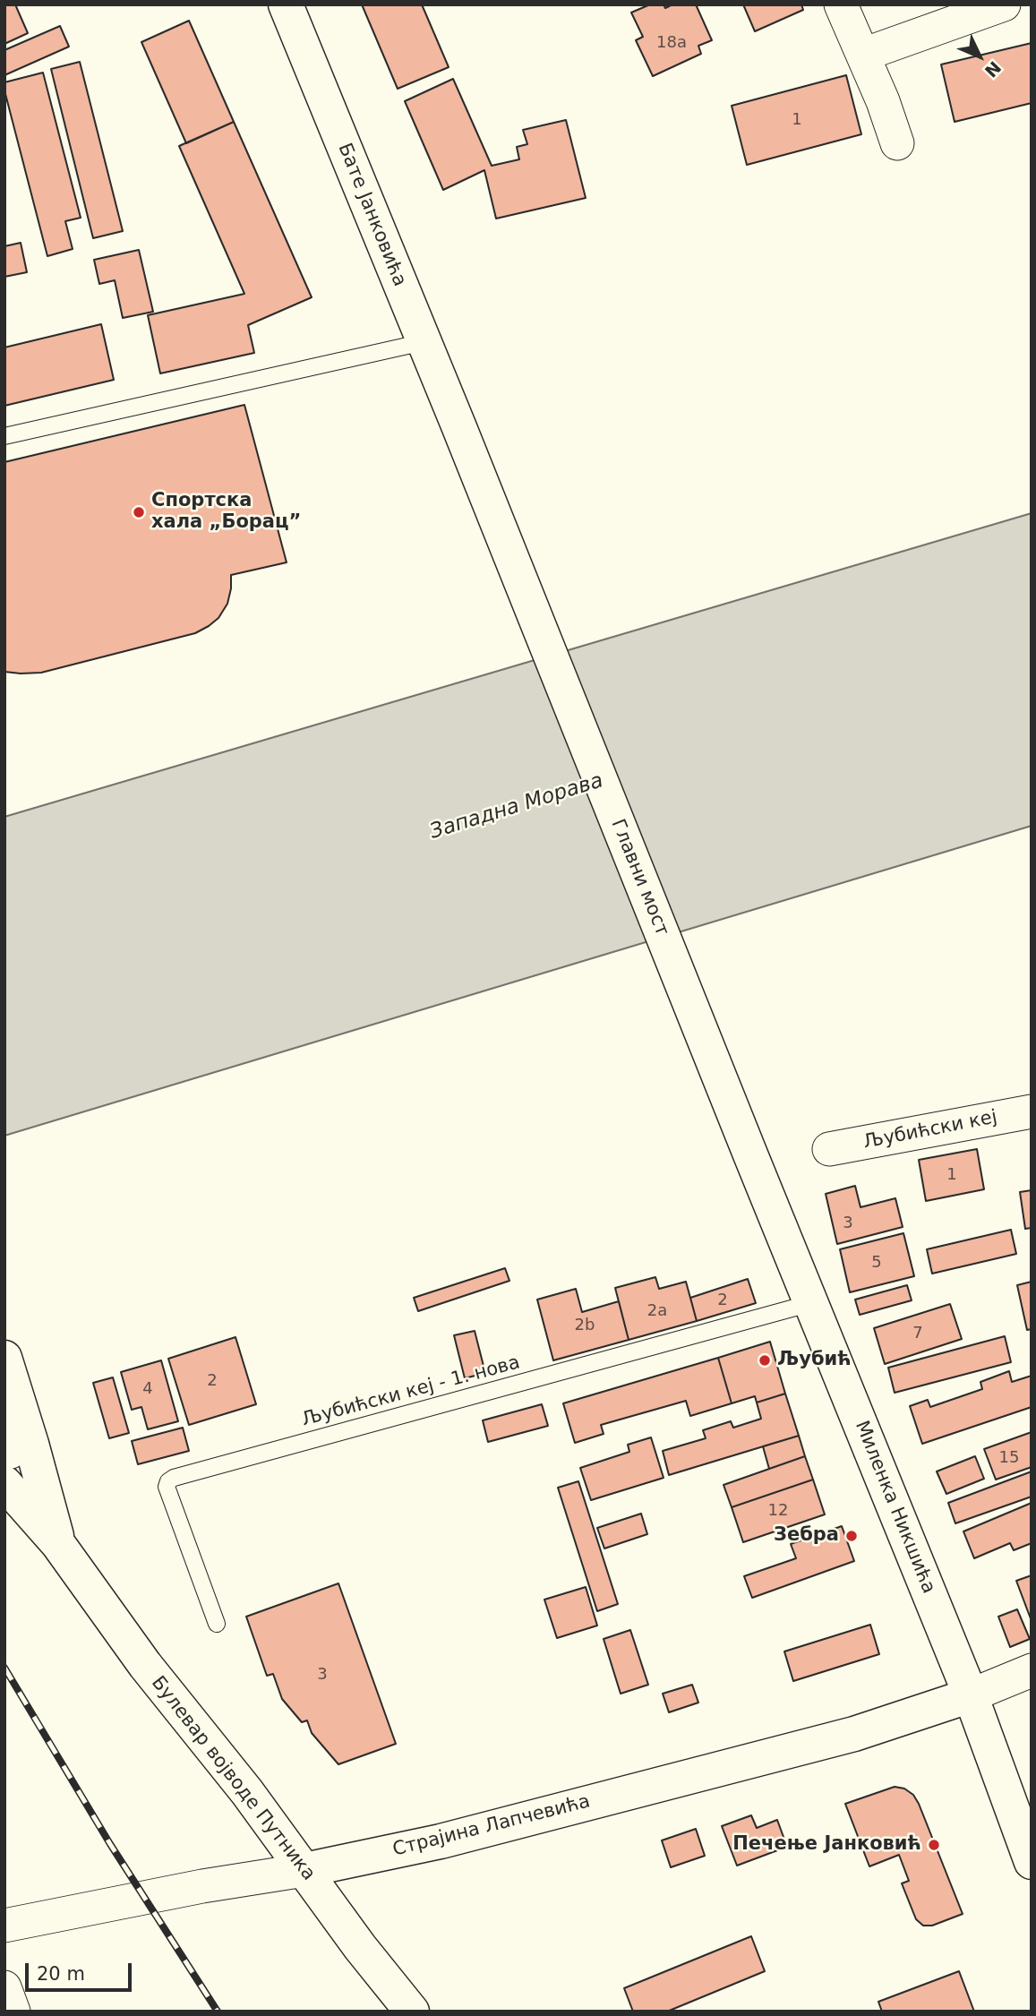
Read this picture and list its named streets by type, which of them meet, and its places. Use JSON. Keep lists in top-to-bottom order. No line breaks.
{"streets":{"main road":["Бате Јанковића","Главни мост","Миленка Никшића","Булевар војводе Путника","Страјина Лапчевића"],"street":["Љубићски кеј"],"lane":["Љубићски кеј - 1. нова"]},"crossings":[["Бате Јанковића","Главни мост"],["Главни мост","Миленка Никшића"],["Љубићски кеј - 1. нова","Миленка Никшића"],["Миленка Никшића","Страјина Лапчевића"],["Булевар војводе Путника","Страјина Лапчевића"]],"water":["Западна Морава"],"places":["Спортска хала „Борац”","Љубић","Зебра","Печење Јанковић"],"house_numbers":["18a","1","1","3","5","2","2a","2b","7","2","4","15","12","3"],"scale_bar":"20 m","north":"bottom right"}
